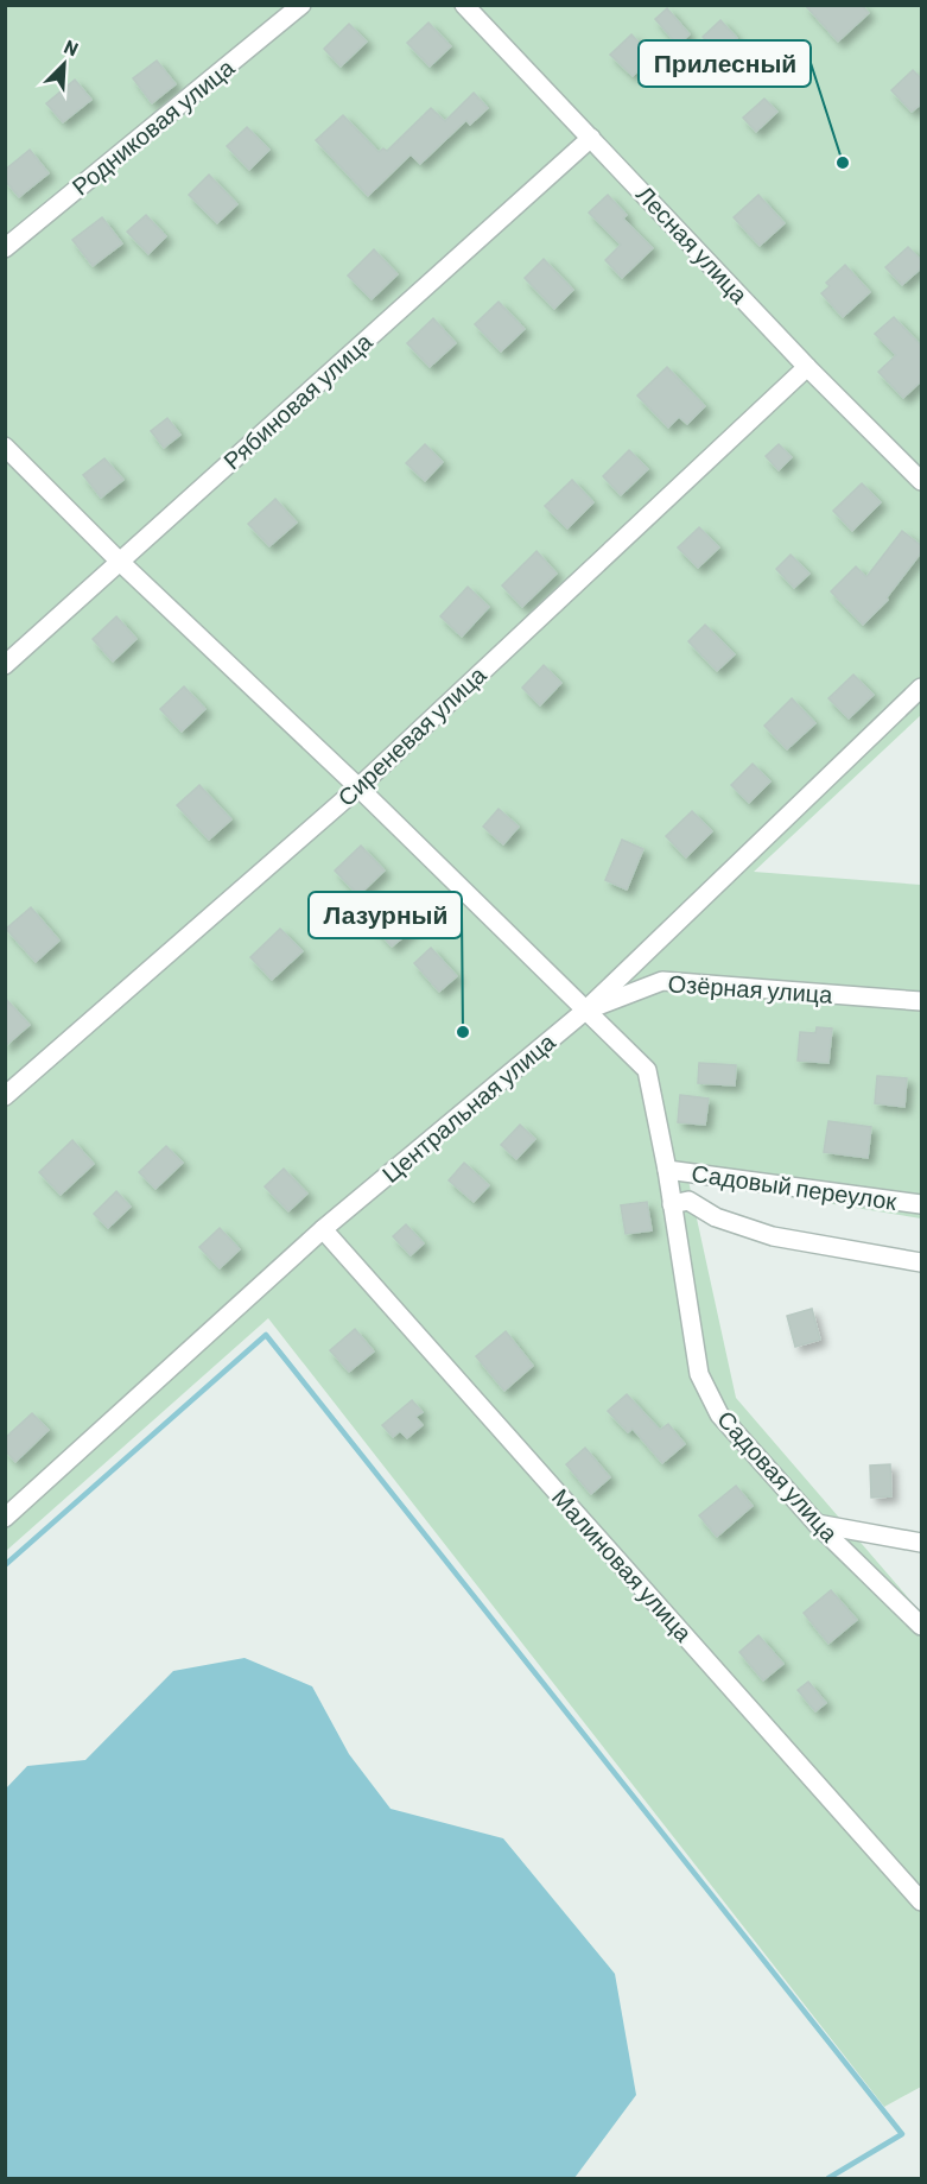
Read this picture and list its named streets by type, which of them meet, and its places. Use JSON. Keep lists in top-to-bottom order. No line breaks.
{"streets":{"street":["Родниковая улица","Лесная улица","Рябиновая улица","Сиреневая улица","Озёрная улица","Центральная улица","Садовый переулок","Садовая улица","Малиновая улица"]},"crossings":[["Лесная улица","Рябиновая улица"],["Лесная улица","Сиреневая улица"],["Рябиновая улица","Садовая улица"],["Сиреневая улица","Садовая улица"],["Озёрная улица","Центральная улица"],["Озёрная улица","Садовая улица"],["Центральная улица","Садовая улица"],["Центральная улица","Малиновая улица"],["Садовый переулок","Садовая улица"]],"places":["Прилесный","Лазурный"],"north":"top right"}
